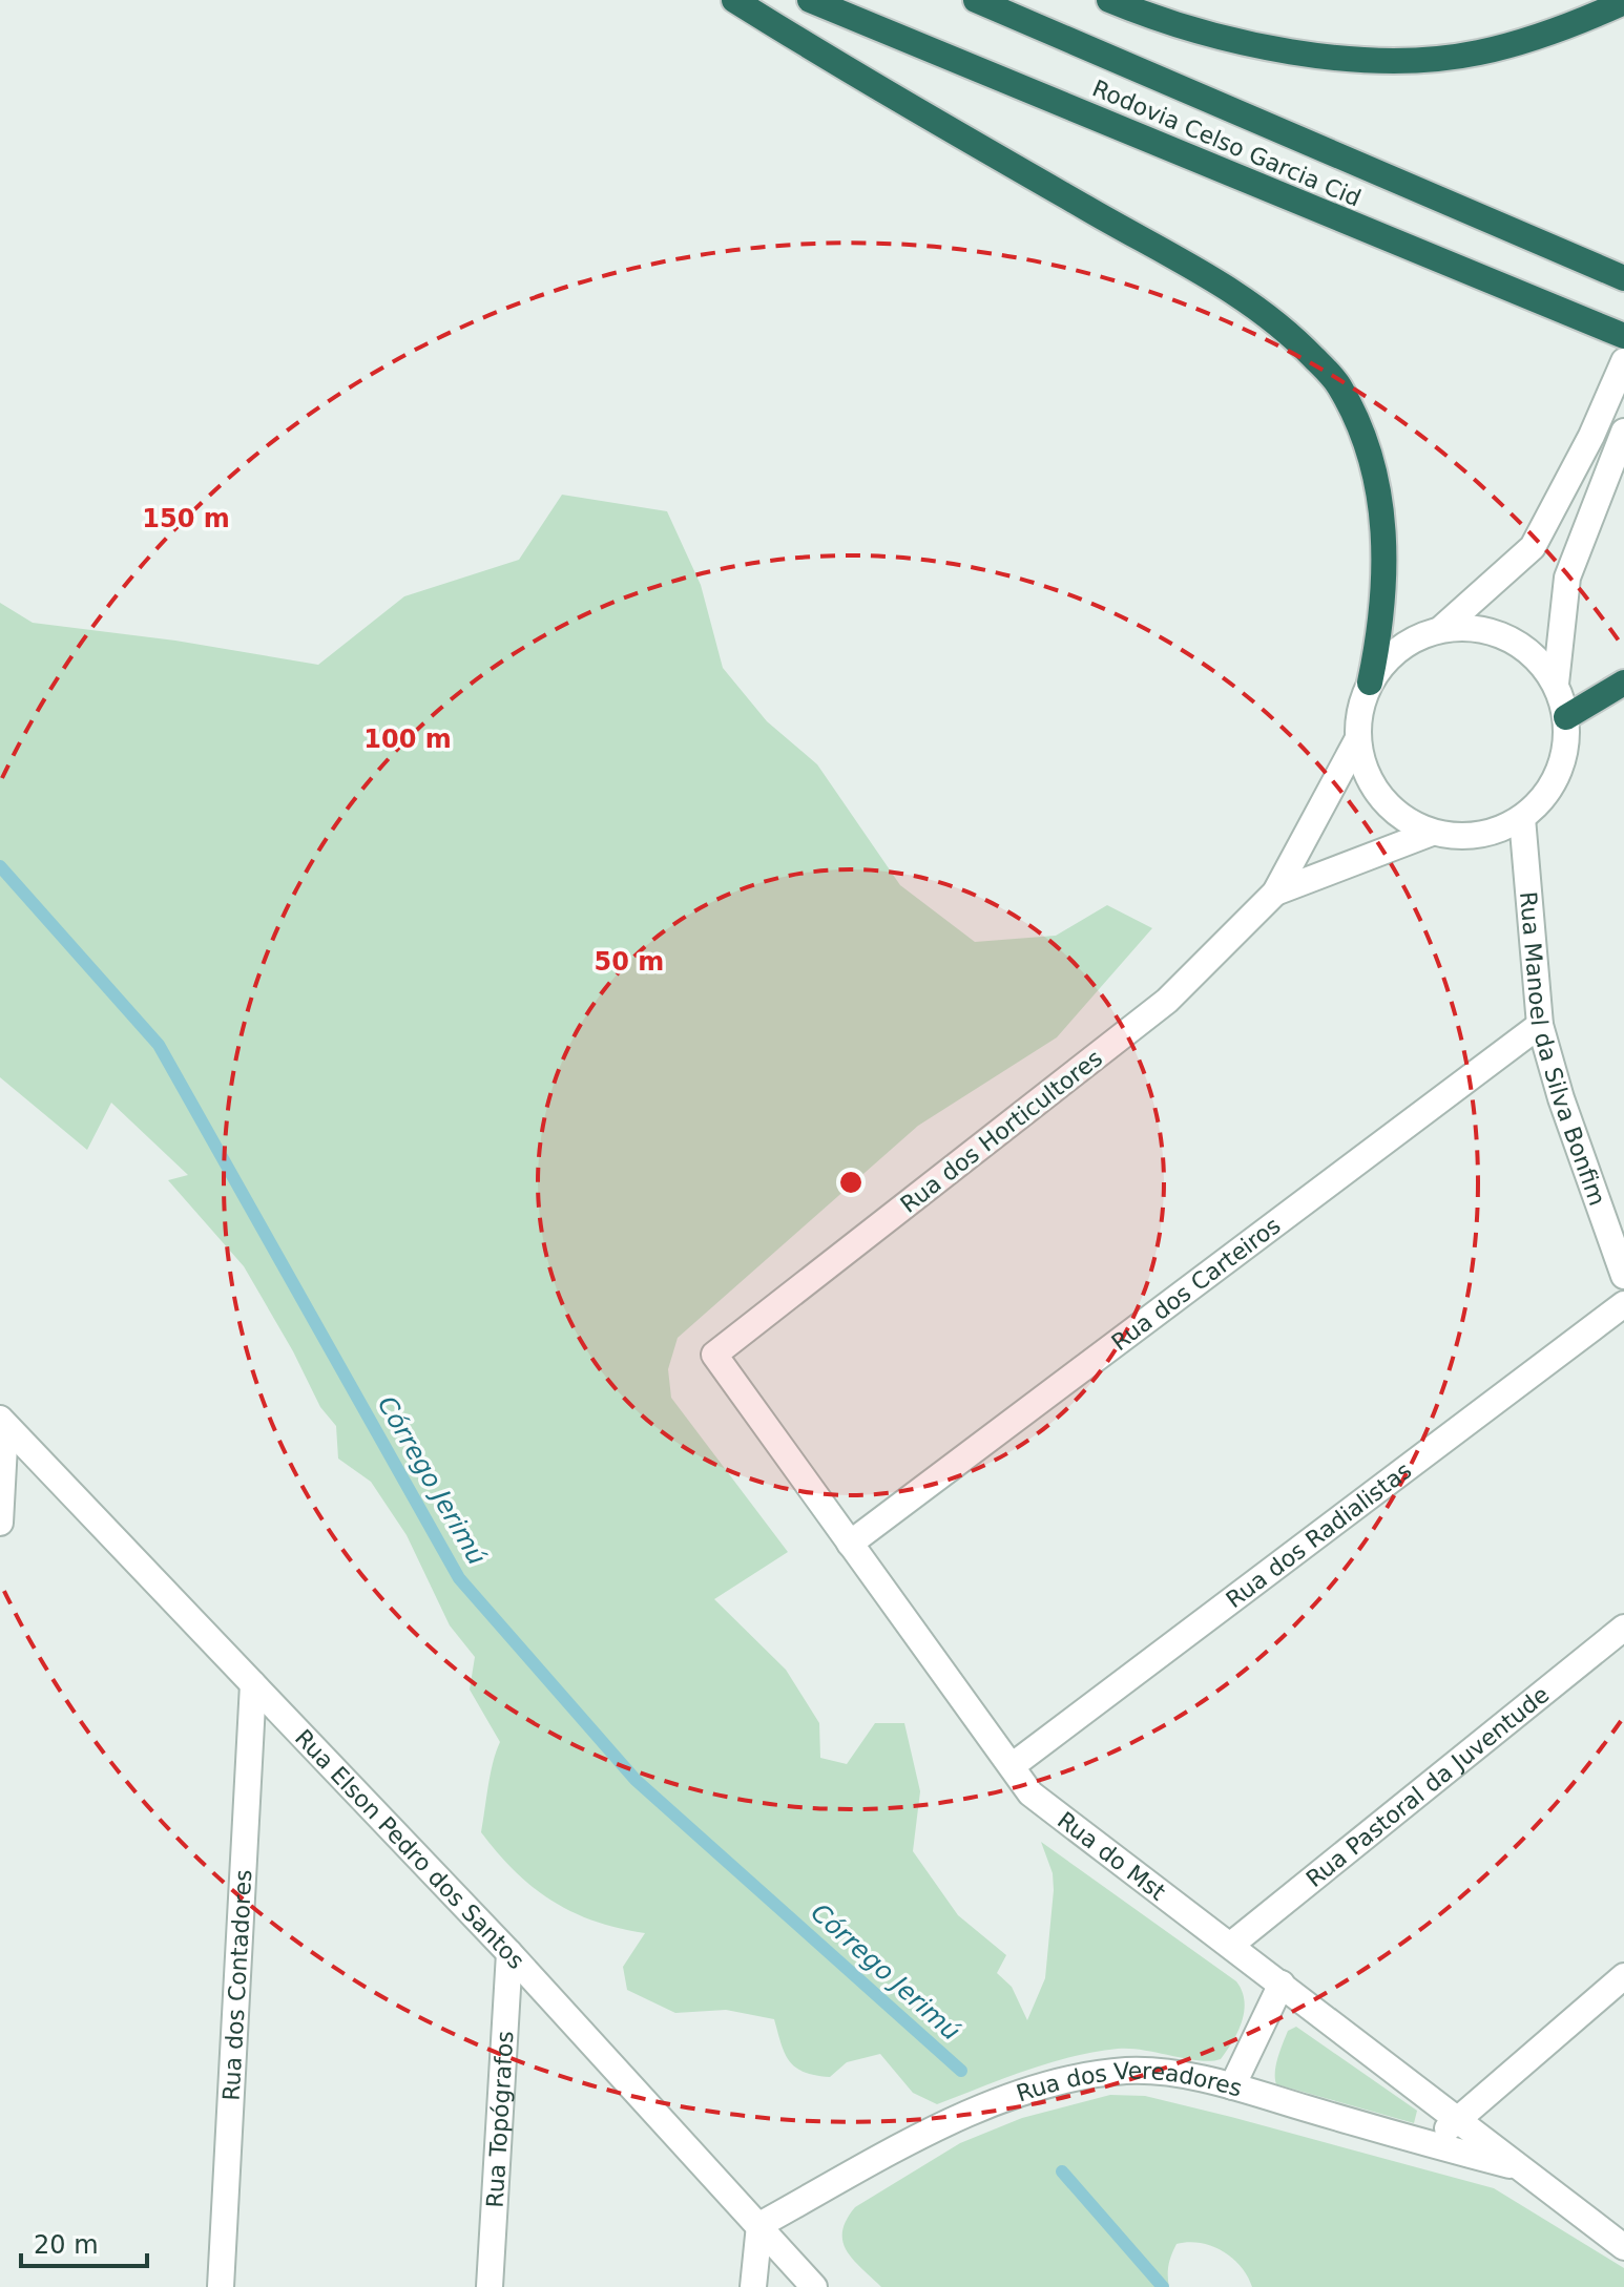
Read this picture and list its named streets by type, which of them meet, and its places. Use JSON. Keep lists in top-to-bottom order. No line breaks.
{"streets":{"highway":["Rodovia Celso Garcia Cid"],"street":["Rua Manoel da Silva Bonfim","Rua dos Horticultores","Rua dos Carteiros","Rua dos Radialistas","Rua Pastoral da Juventude","Rua Elson Pedro dos Santos","Rua do Mst","Rua dos Contadores","Rua dos Vereadores","Rua Topógrafos"]},"crossings":[["Rua Manoel da Silva Bonfim","Rua dos Horticultores"],["Rua Manoel da Silva Bonfim","Rua dos Carteiros"],["Rua dos Horticultores","Rua do Mst"],["Rua dos Carteiros","Rua do Mst"],["Rua dos Radialistas","Rua do Mst"],["Rua Pastoral da Juventude","Rua do Mst"],["Rua Elson Pedro dos Santos","Rua dos Contadores"],["Rua Elson Pedro dos Santos","Rua dos Vereadores"],["Rua Elson Pedro dos Santos","Rua Topógrafos"],["Rua do Mst","Rua dos Vereadores"]],"water":["Córrego Jerimú"],"scale_bar":"20 m","rings":["150 m","100 m","50 m"]}
